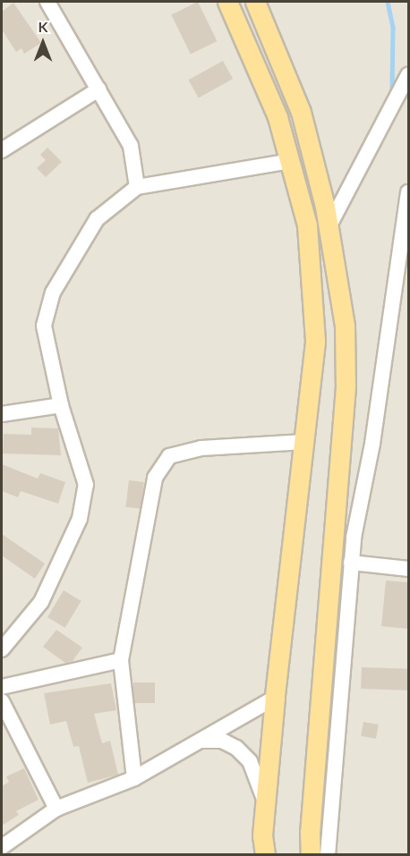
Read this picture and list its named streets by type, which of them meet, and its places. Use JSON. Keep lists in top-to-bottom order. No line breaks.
{"north":"top"}
